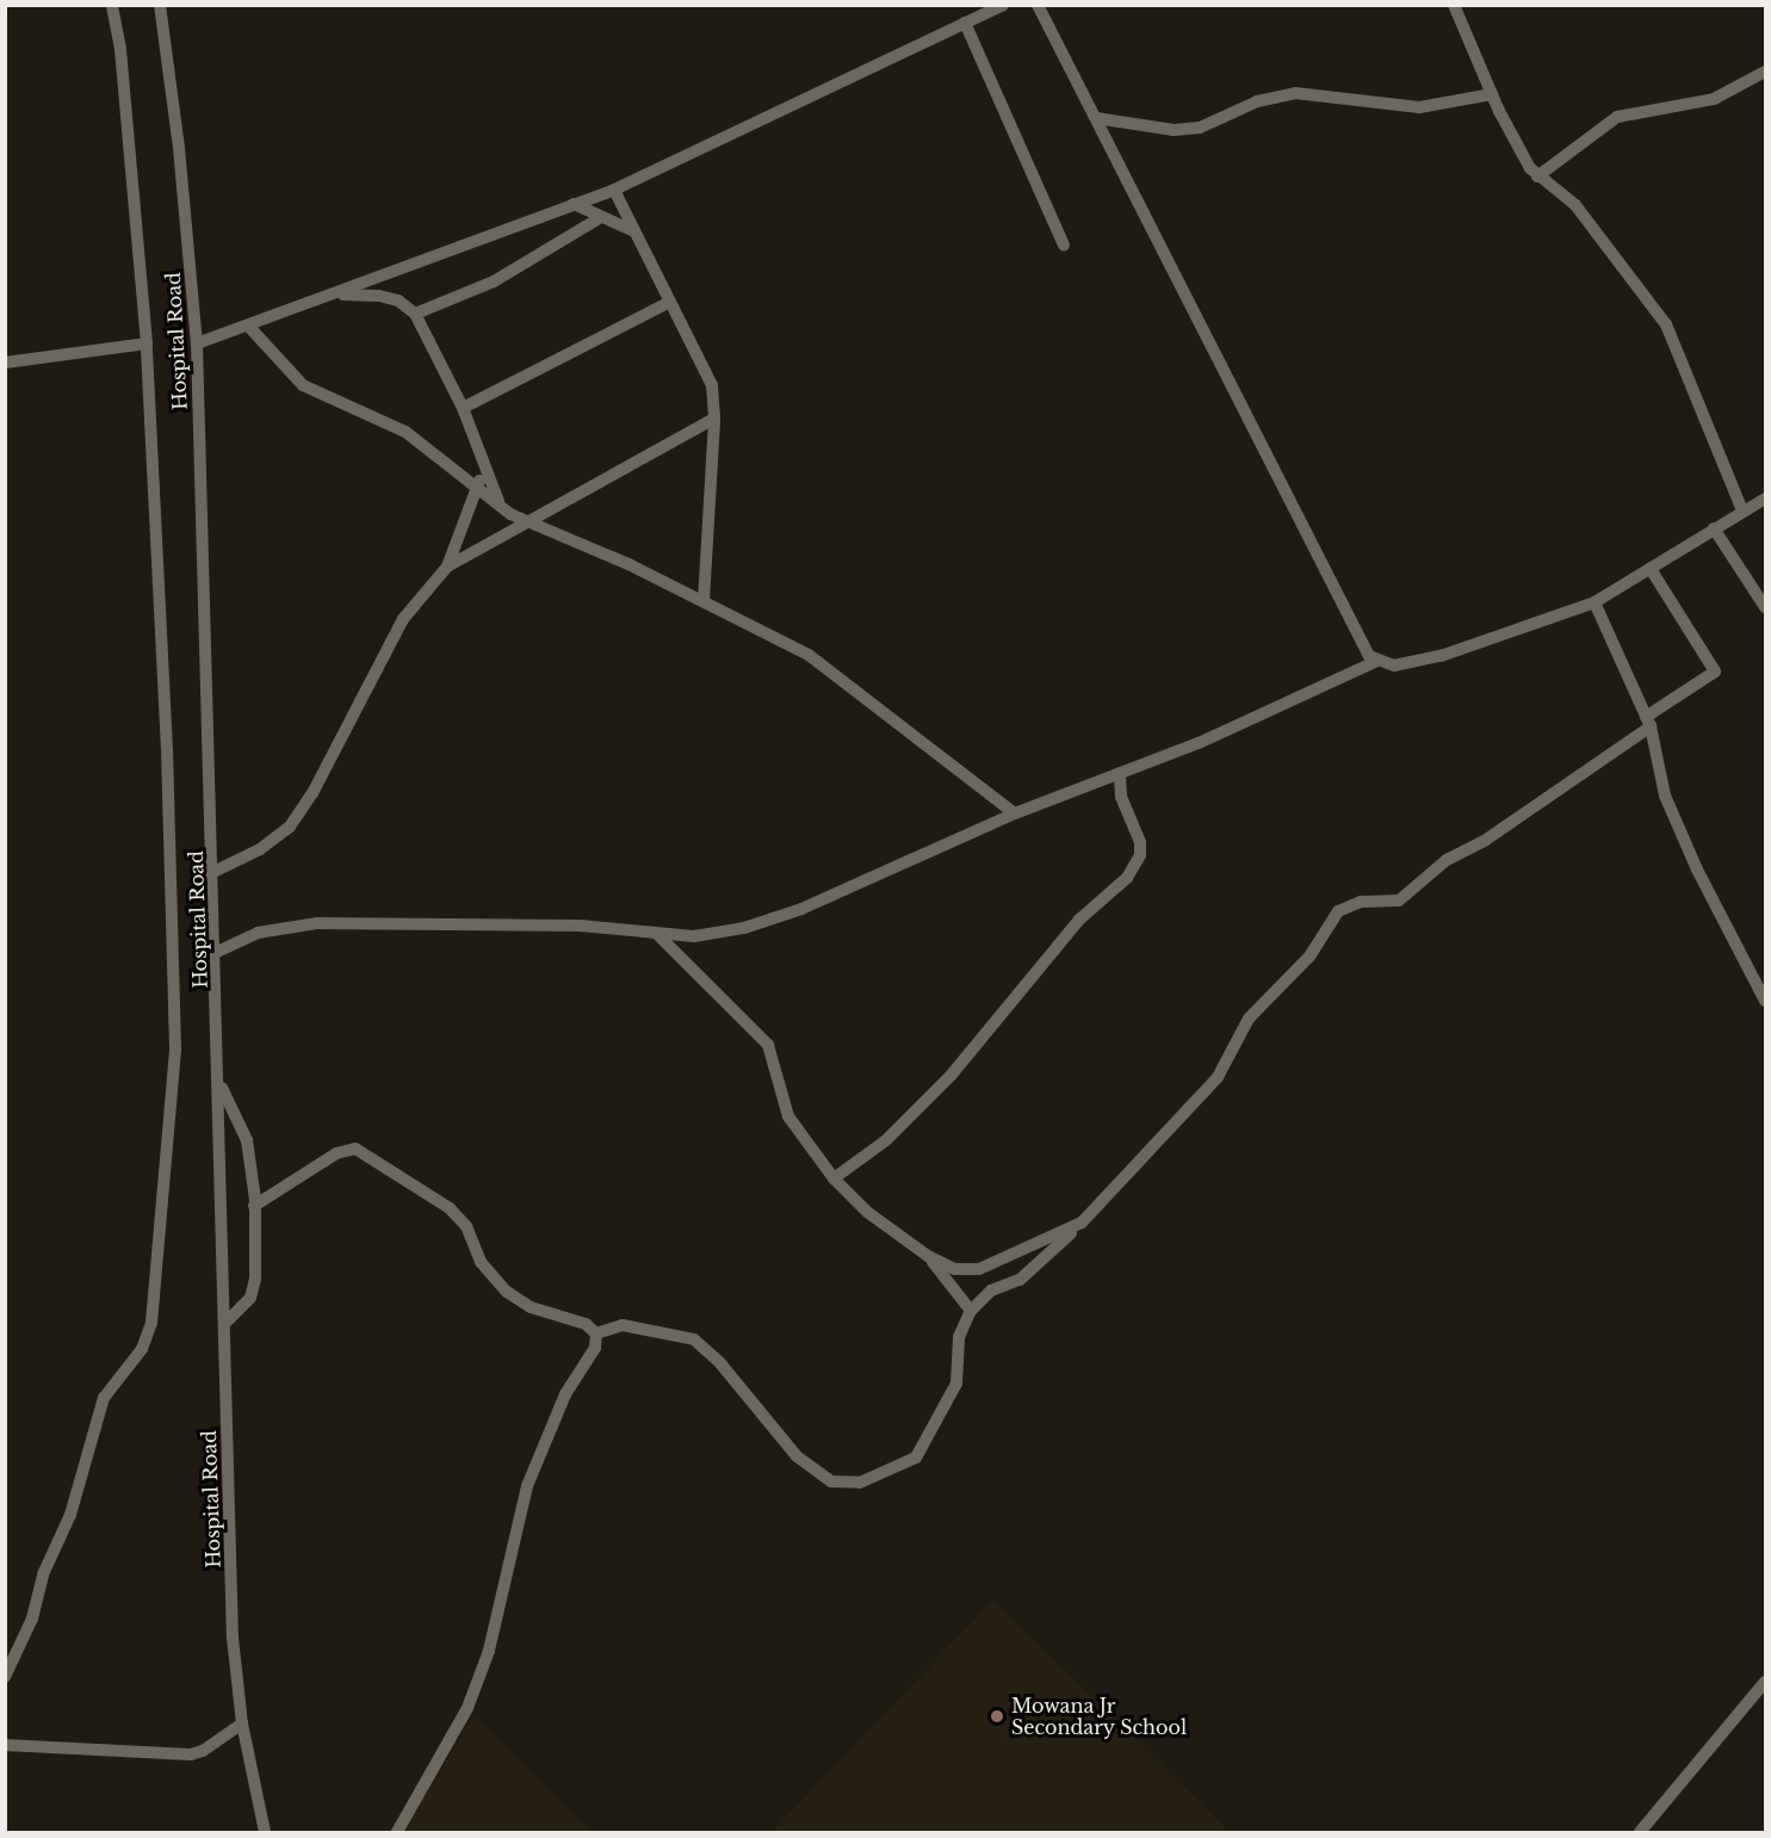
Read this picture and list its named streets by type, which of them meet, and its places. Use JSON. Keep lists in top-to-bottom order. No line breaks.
{"streets":{"street":["Hospital Road"]},"places":["Mowana Jr Secondary School"]}
